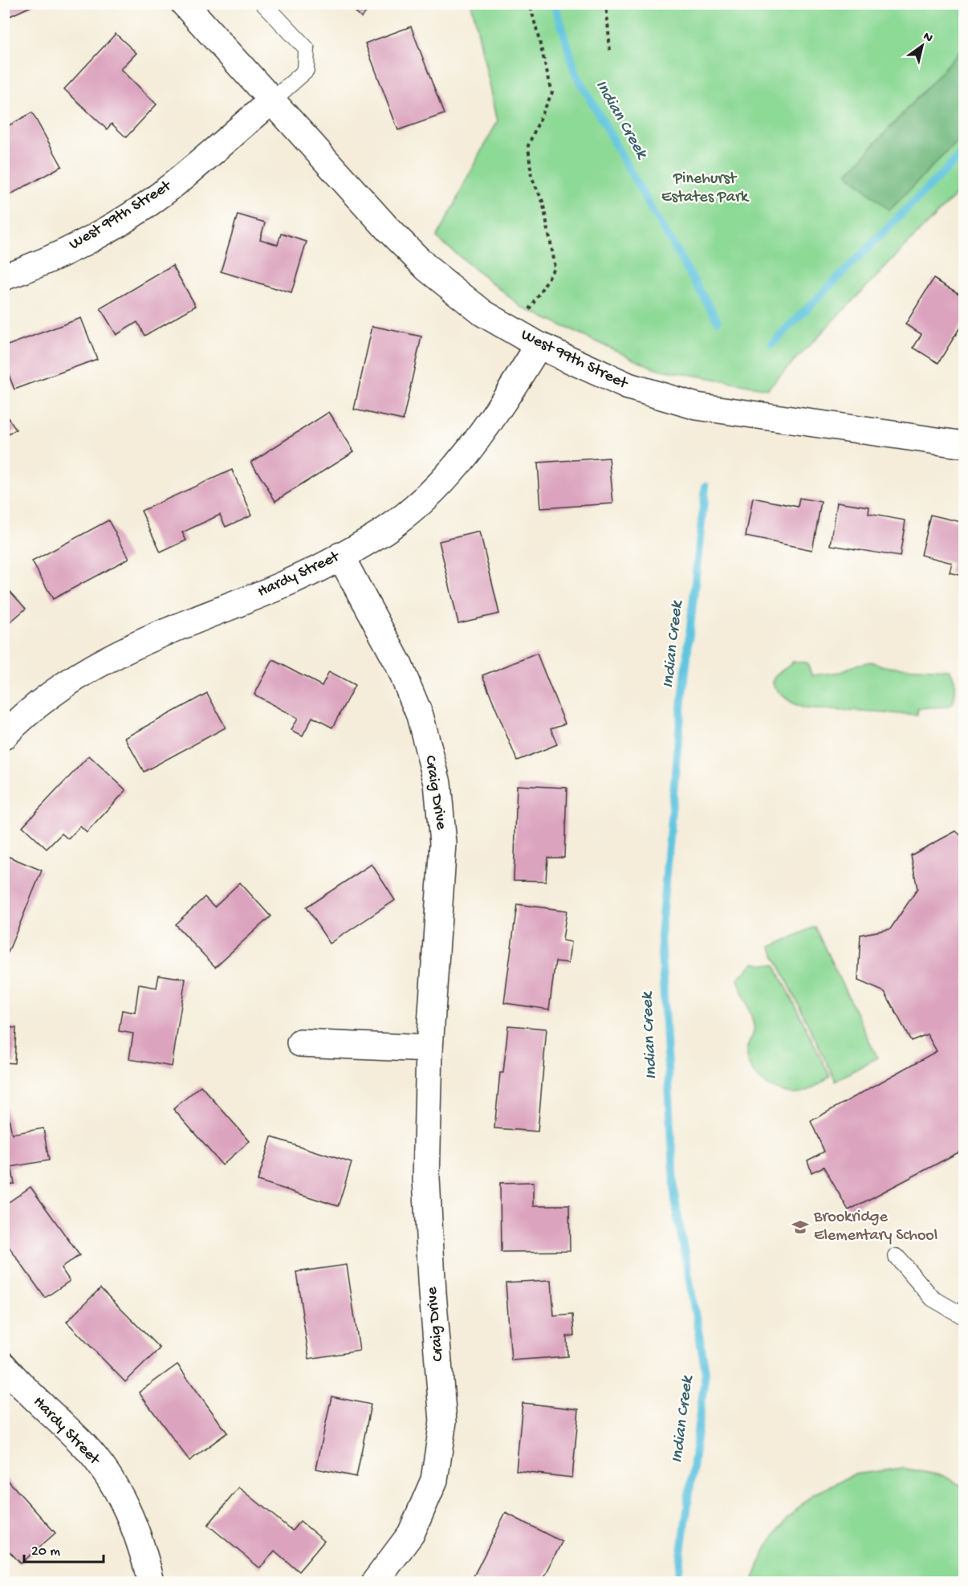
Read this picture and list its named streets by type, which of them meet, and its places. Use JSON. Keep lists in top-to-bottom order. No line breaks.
{"streets":{"street":["West 99th Street","Hardy Street","Craig Drive"]},"crossings":[["West 99th Street","Hardy Street"],["Hardy Street","Craig Drive"]],"water":["Indian Creek"],"parks":["Pinehurst Estates Park"],"places":{"school or university":["Brookridge Elementary School"]},"scale_bar":"20 m","north":"top right"}
